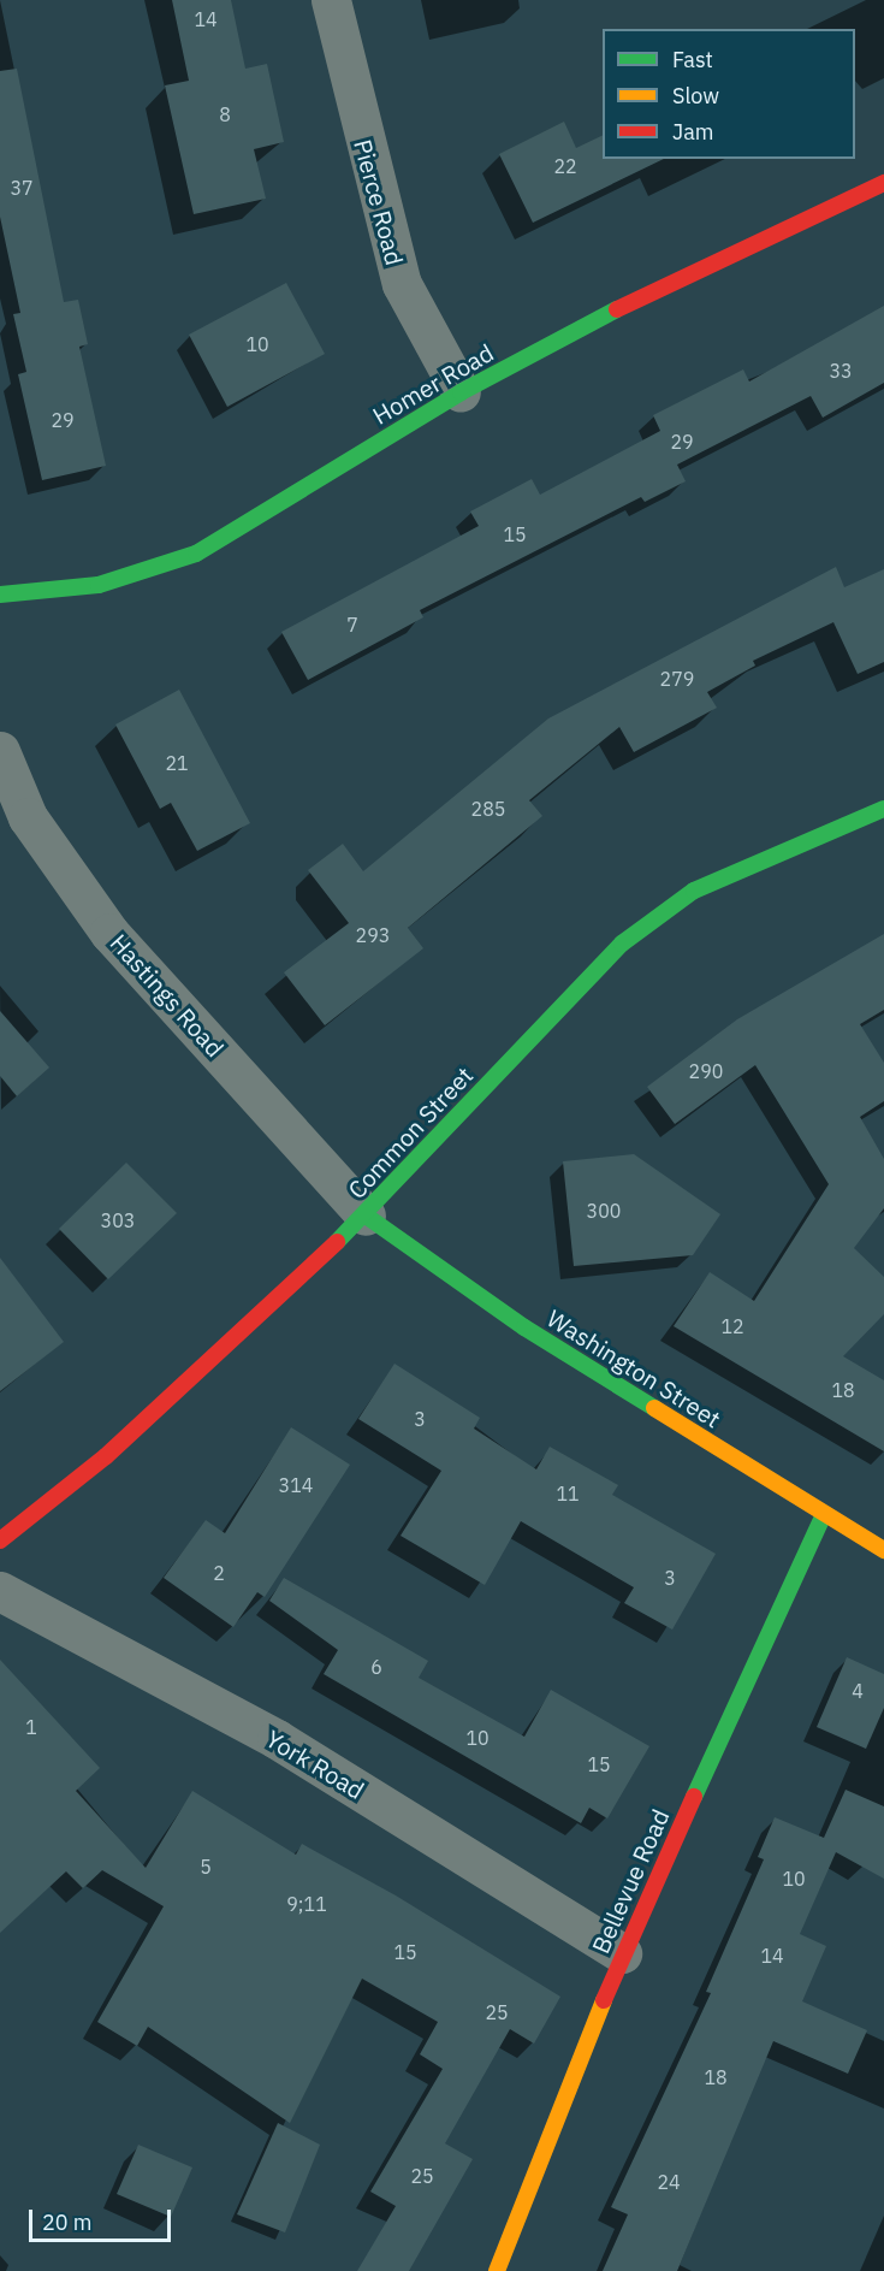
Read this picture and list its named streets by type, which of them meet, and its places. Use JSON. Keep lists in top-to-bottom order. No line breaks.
{"streets":{"street":["Pierce Road","Homer Road","Hastings Road","Common Street","Washington Street","York Road","Bellevue Road"]},"crossings":[["Pierce Road","Homer Road"],["Hastings Road","Common Street"],["Hastings Road","Washington Street"],["Common Street","Washington Street"],["Washington Street","Bellevue Road"],["York Road","Bellevue Road"]],"house_numbers":["14","8","22","37","10","33","29","29","15","7","279","21","285","293","290","300","303","12","18","3","314","11","2","3","6","4","1","10","15","5","10","9;11","15","14","25","18","25","24"],"legend":["Fast","Slow","Jam"],"scale_bar":"20 m"}
